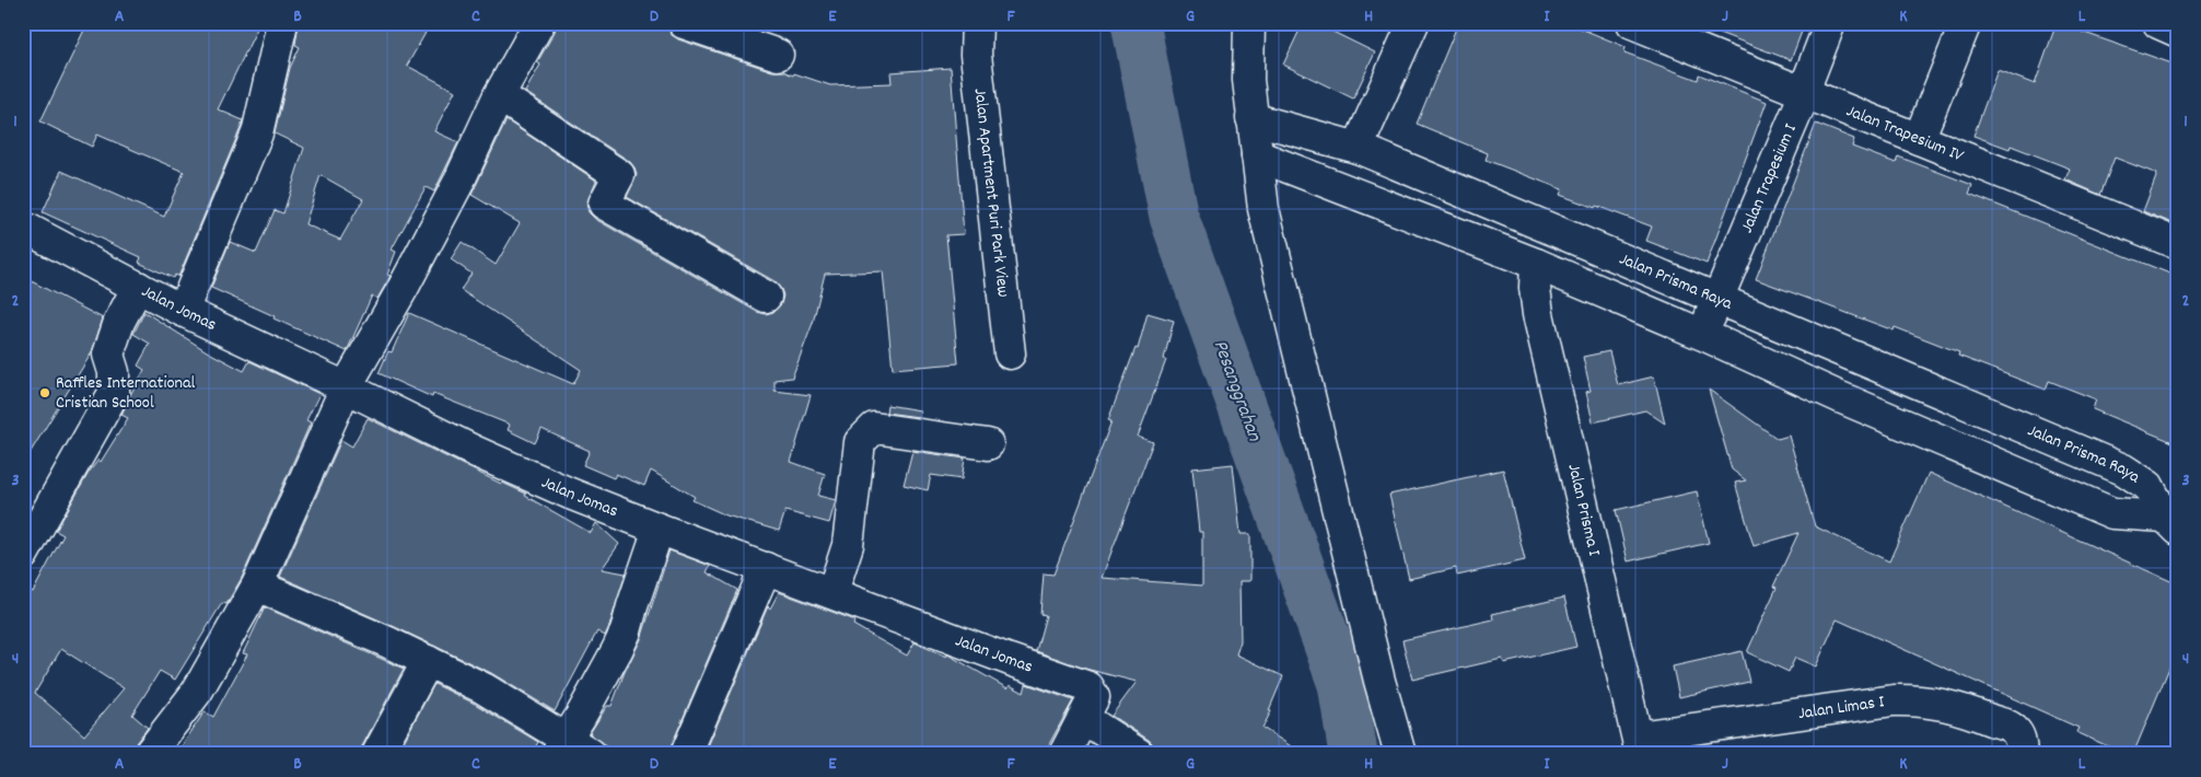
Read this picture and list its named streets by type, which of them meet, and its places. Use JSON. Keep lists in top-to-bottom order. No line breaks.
{"streets":{"street":["Jalan Trapesium IV","Jalan Trapesium I","Jalan Apartment Puri Park View","Jalan Prisma Raya","Jalan Jomas","Jalan Prisma I","Jalan Limas I"]},"crossings":[["Jalan Trapesium IV","Jalan Trapesium I"],["Jalan Trapesium I","Jalan Prisma Raya"],["Jalan Prisma Raya","Jalan Prisma I"],["Jalan Prisma I","Jalan Limas I"]],"water":["Pesanggrahan"],"places":["Raffles International Cristian School"],"grid":{"columns":["A","B","C","D","E","F","G","H","I","J","K","L"],"rows":["1","2","3","4"]}}
